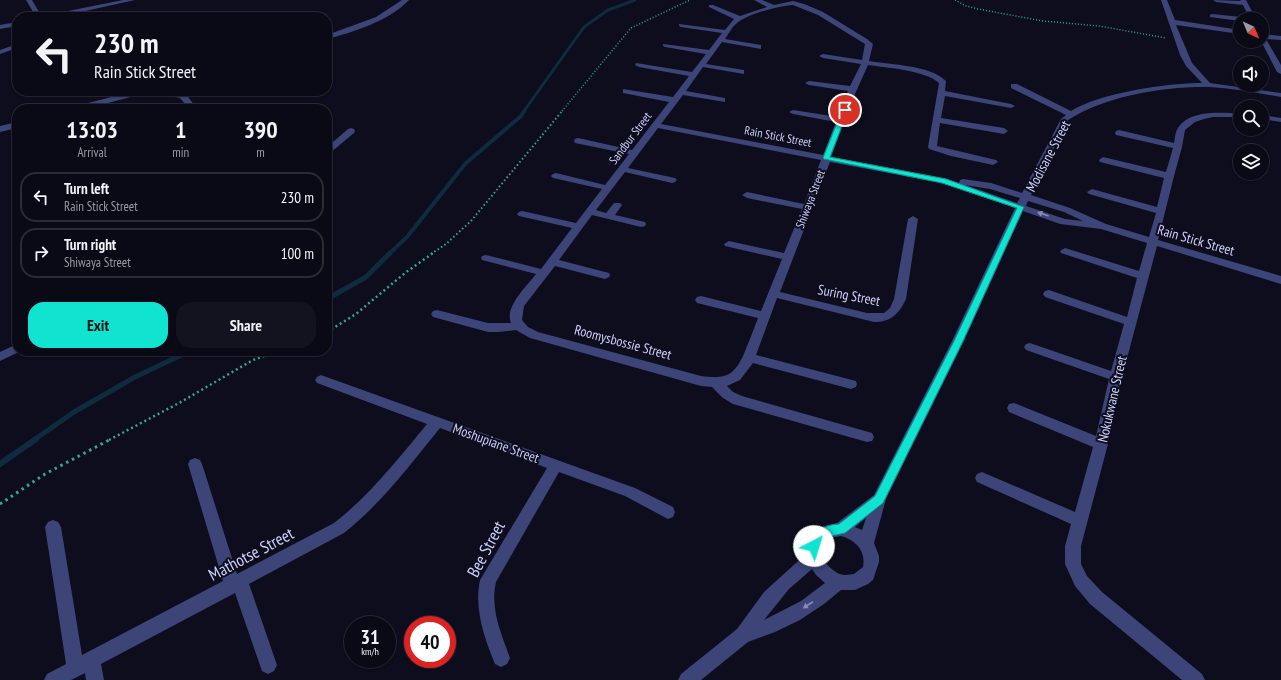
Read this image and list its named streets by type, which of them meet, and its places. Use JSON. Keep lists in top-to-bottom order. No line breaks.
{"streets":{"street":["Rain Stick Street","Sandbur Street","Modisane Street","Shiwaya Street","Suring Street","Roomysbossie Street","Nokukwane Street","Moshupiane Street","Bee Street","Mathotse Street"]},"crossings":[["Rain Stick Street","Sandbur Street"],["Rain Stick Street","Modisane Street"],["Rain Stick Street","Shiwaya Street"],["Rain Stick Street","Nokukwane Street"],["Sandbur Street","Shiwaya Street"],["Sandbur Street","Roomysbossie Street"],["Shiwaya Street","Suring Street"],["Shiwaya Street","Roomysbossie Street"],["Moshupiane Street","Bee Street"],["Moshupiane Street","Mathotse Street"]],"north":"bottom right","page":{"turn":["230 m","Rain Stick Street"],"eta":["13:03","Arrival","1","min","390","m"],"list":[{"name":"Turn left","note":"Rain Stick Street","value":"230 m"},{"name":"Turn right","note":"Shiwaya Street","value":"100 m"}],"buttons":["Exit","Share"],"speed":"31 km/h","limit":"40"}}
